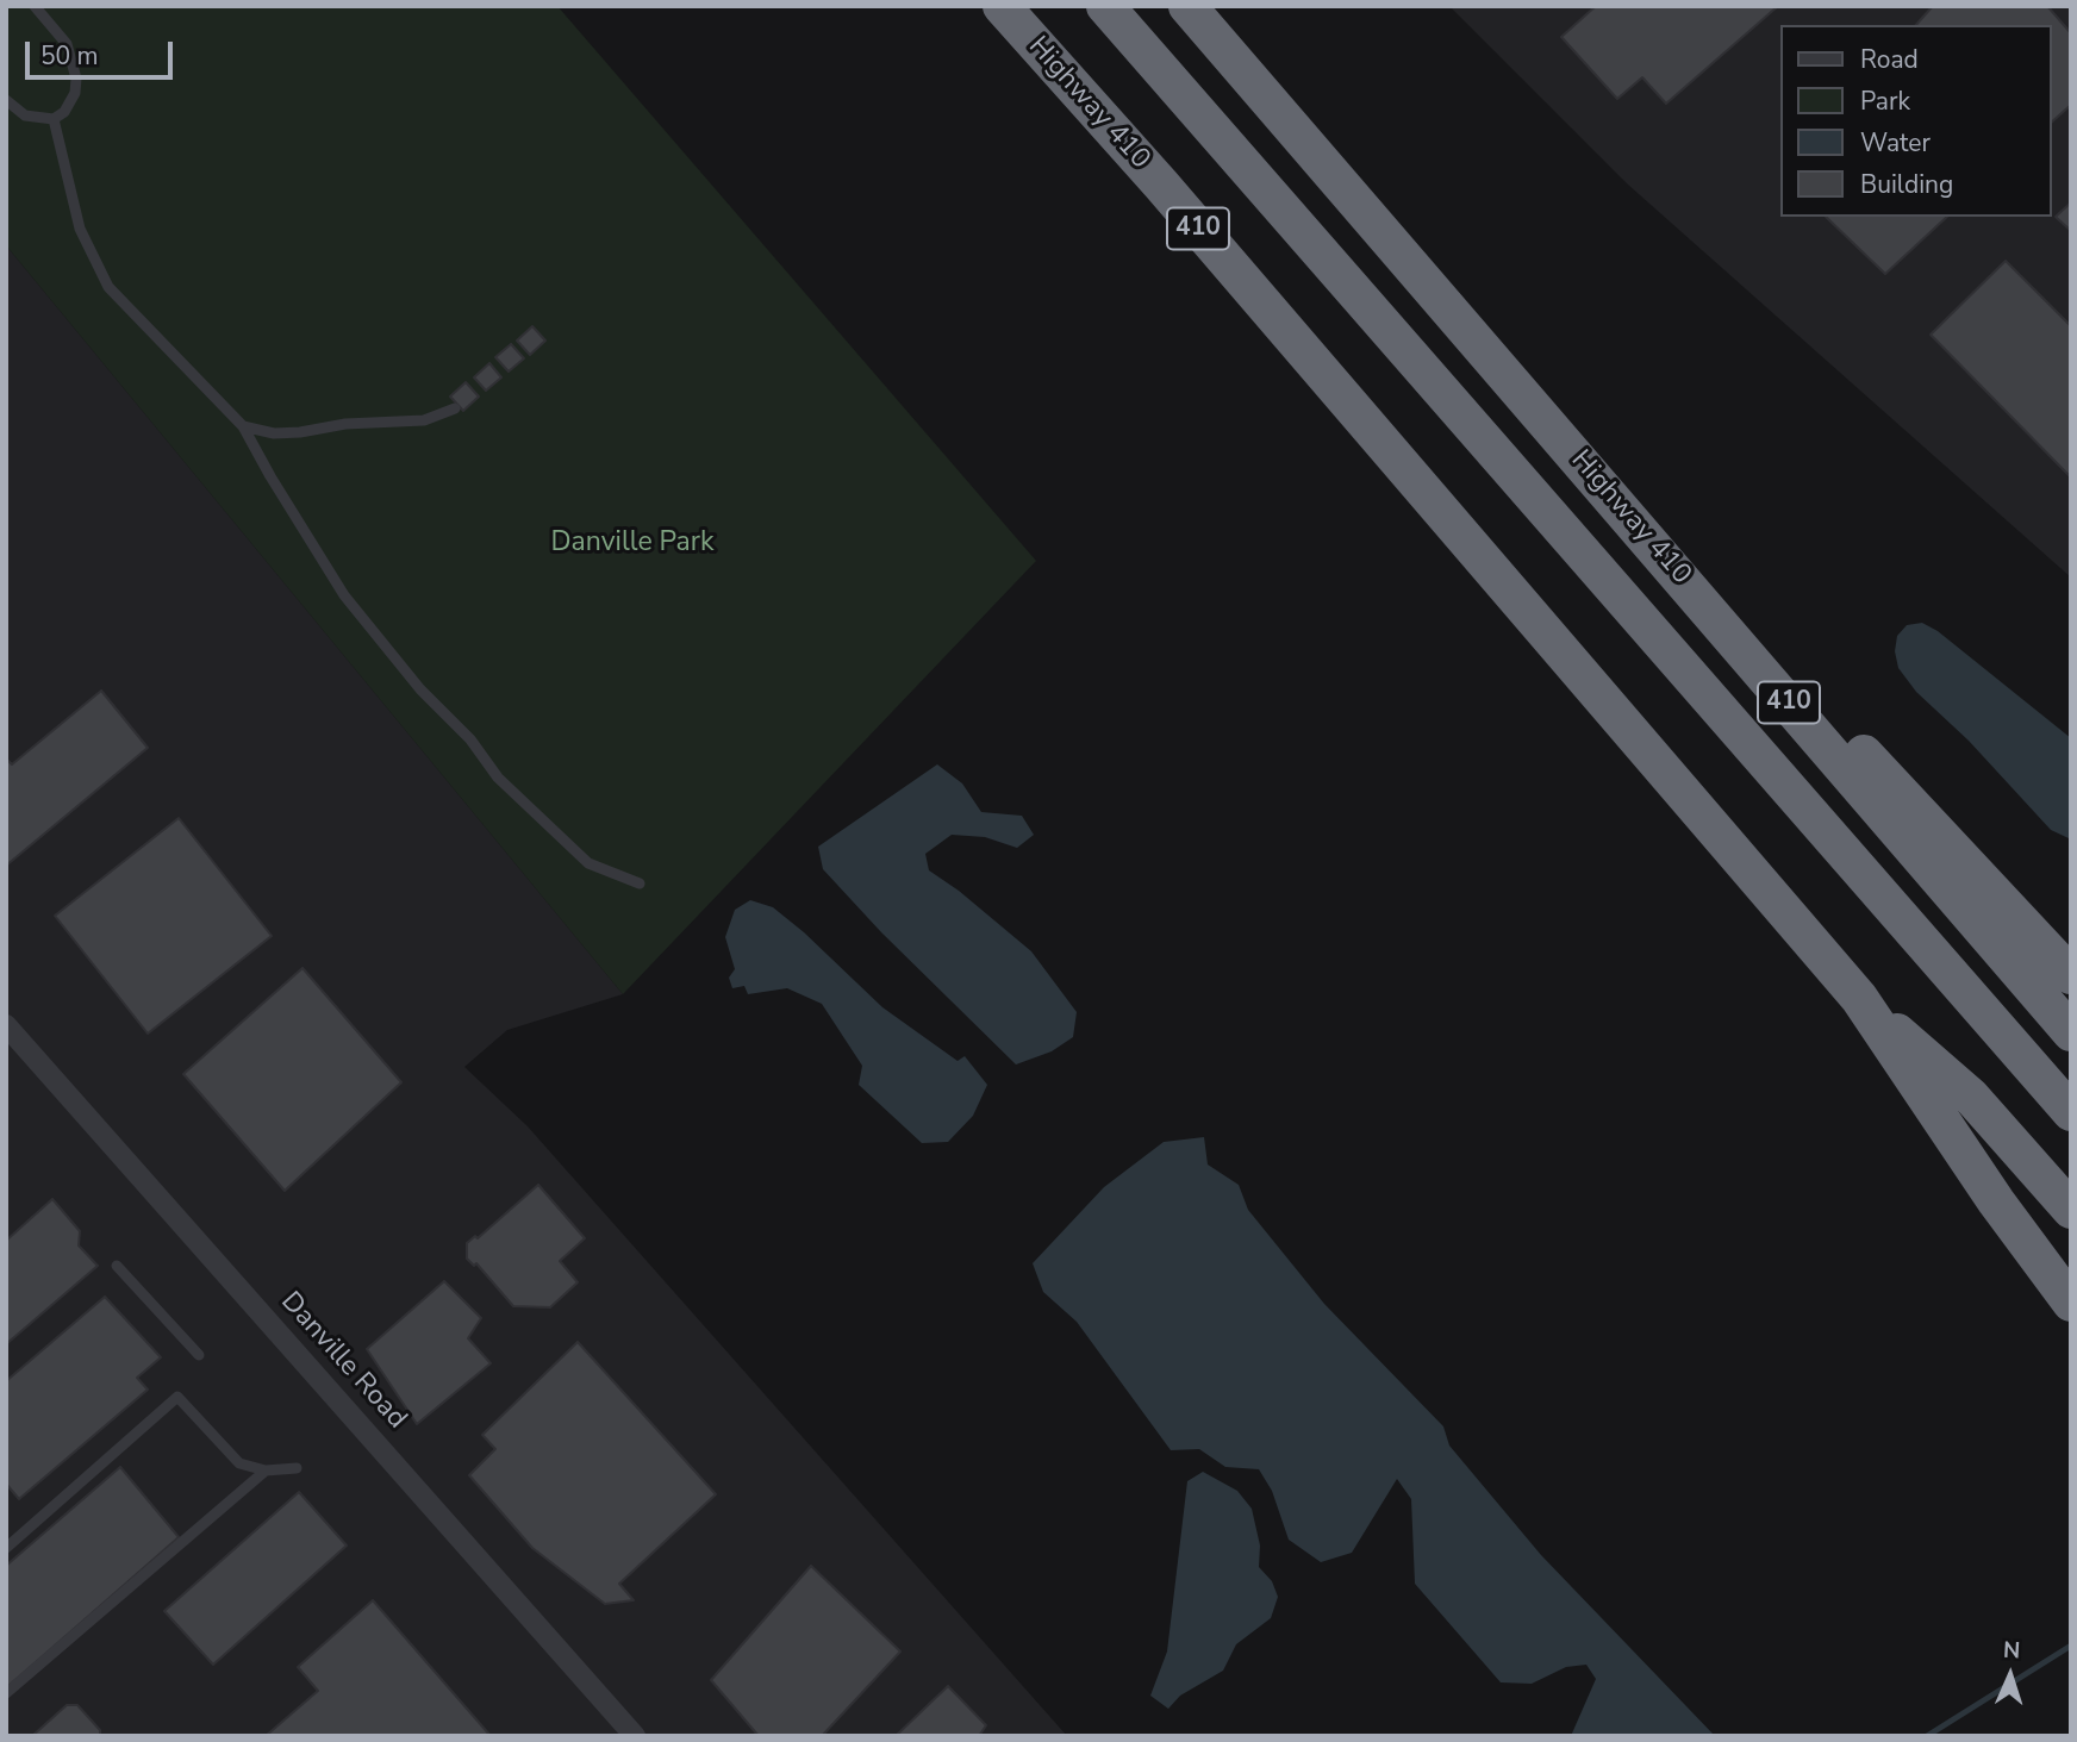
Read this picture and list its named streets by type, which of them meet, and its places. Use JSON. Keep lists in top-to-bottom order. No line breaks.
{"streets":{"highway":["Highway 410","410"],"street":["Danville Road"]},"parks":["Danville Park"],"legend":["Road","Park","Water","Building"],"scale_bar":"50 m","north":"top"}
